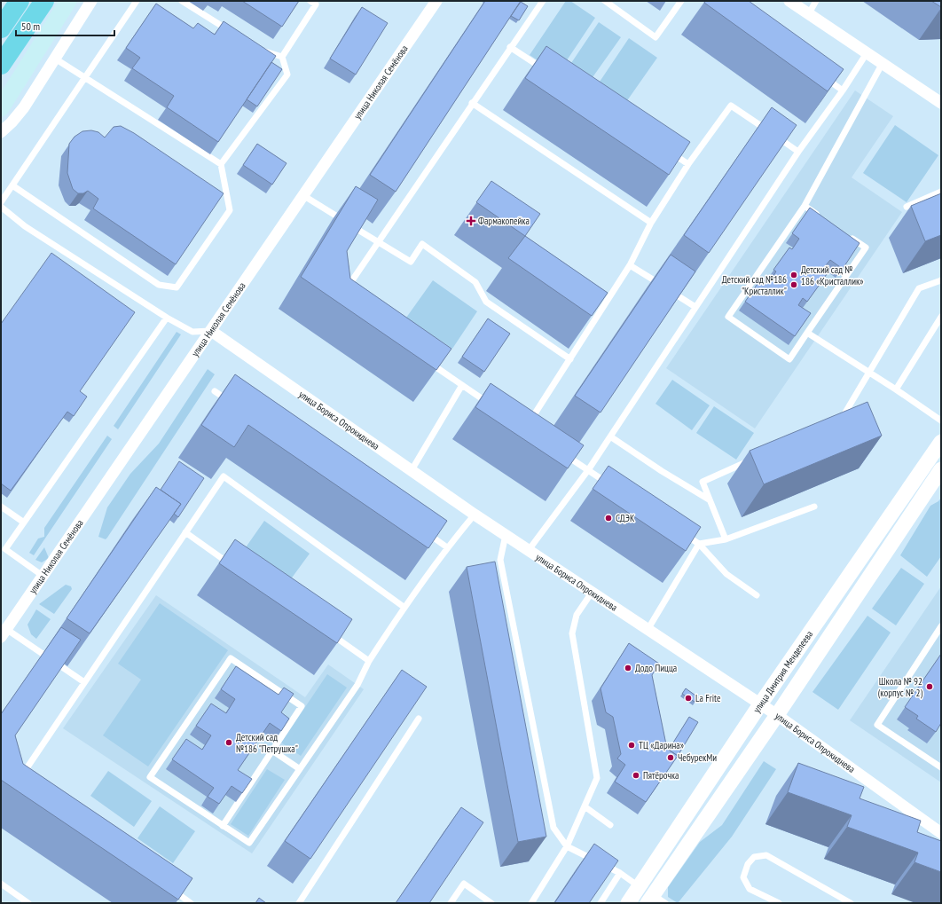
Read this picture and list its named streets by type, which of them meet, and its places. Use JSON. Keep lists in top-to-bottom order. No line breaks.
{"streets":{"street":["улица Николая Семёнова","улица Бориса Опрокиднева","улица Дмитрия Менделеева"]},"crossings":[["улица Николая Семёнова","улица Бориса Опрокиднева"],["улица Бориса Опрокиднева","улица Дмитрия Менделеева"]],"places":{"health":["Фармакопейка"],"other":["Детский сад № 186 «Кристаллик»","Детский сад №186 \"Кристаллик\"","СДЭК","Додо Пицца","Школа № 92 (корпус № 2)","La Frite","Детский сад №186 \"Петрушка\"","ТЦ «Дарина»","ЧебурекМи","Пятёрочка"]},"scale_bar":"50 m"}
